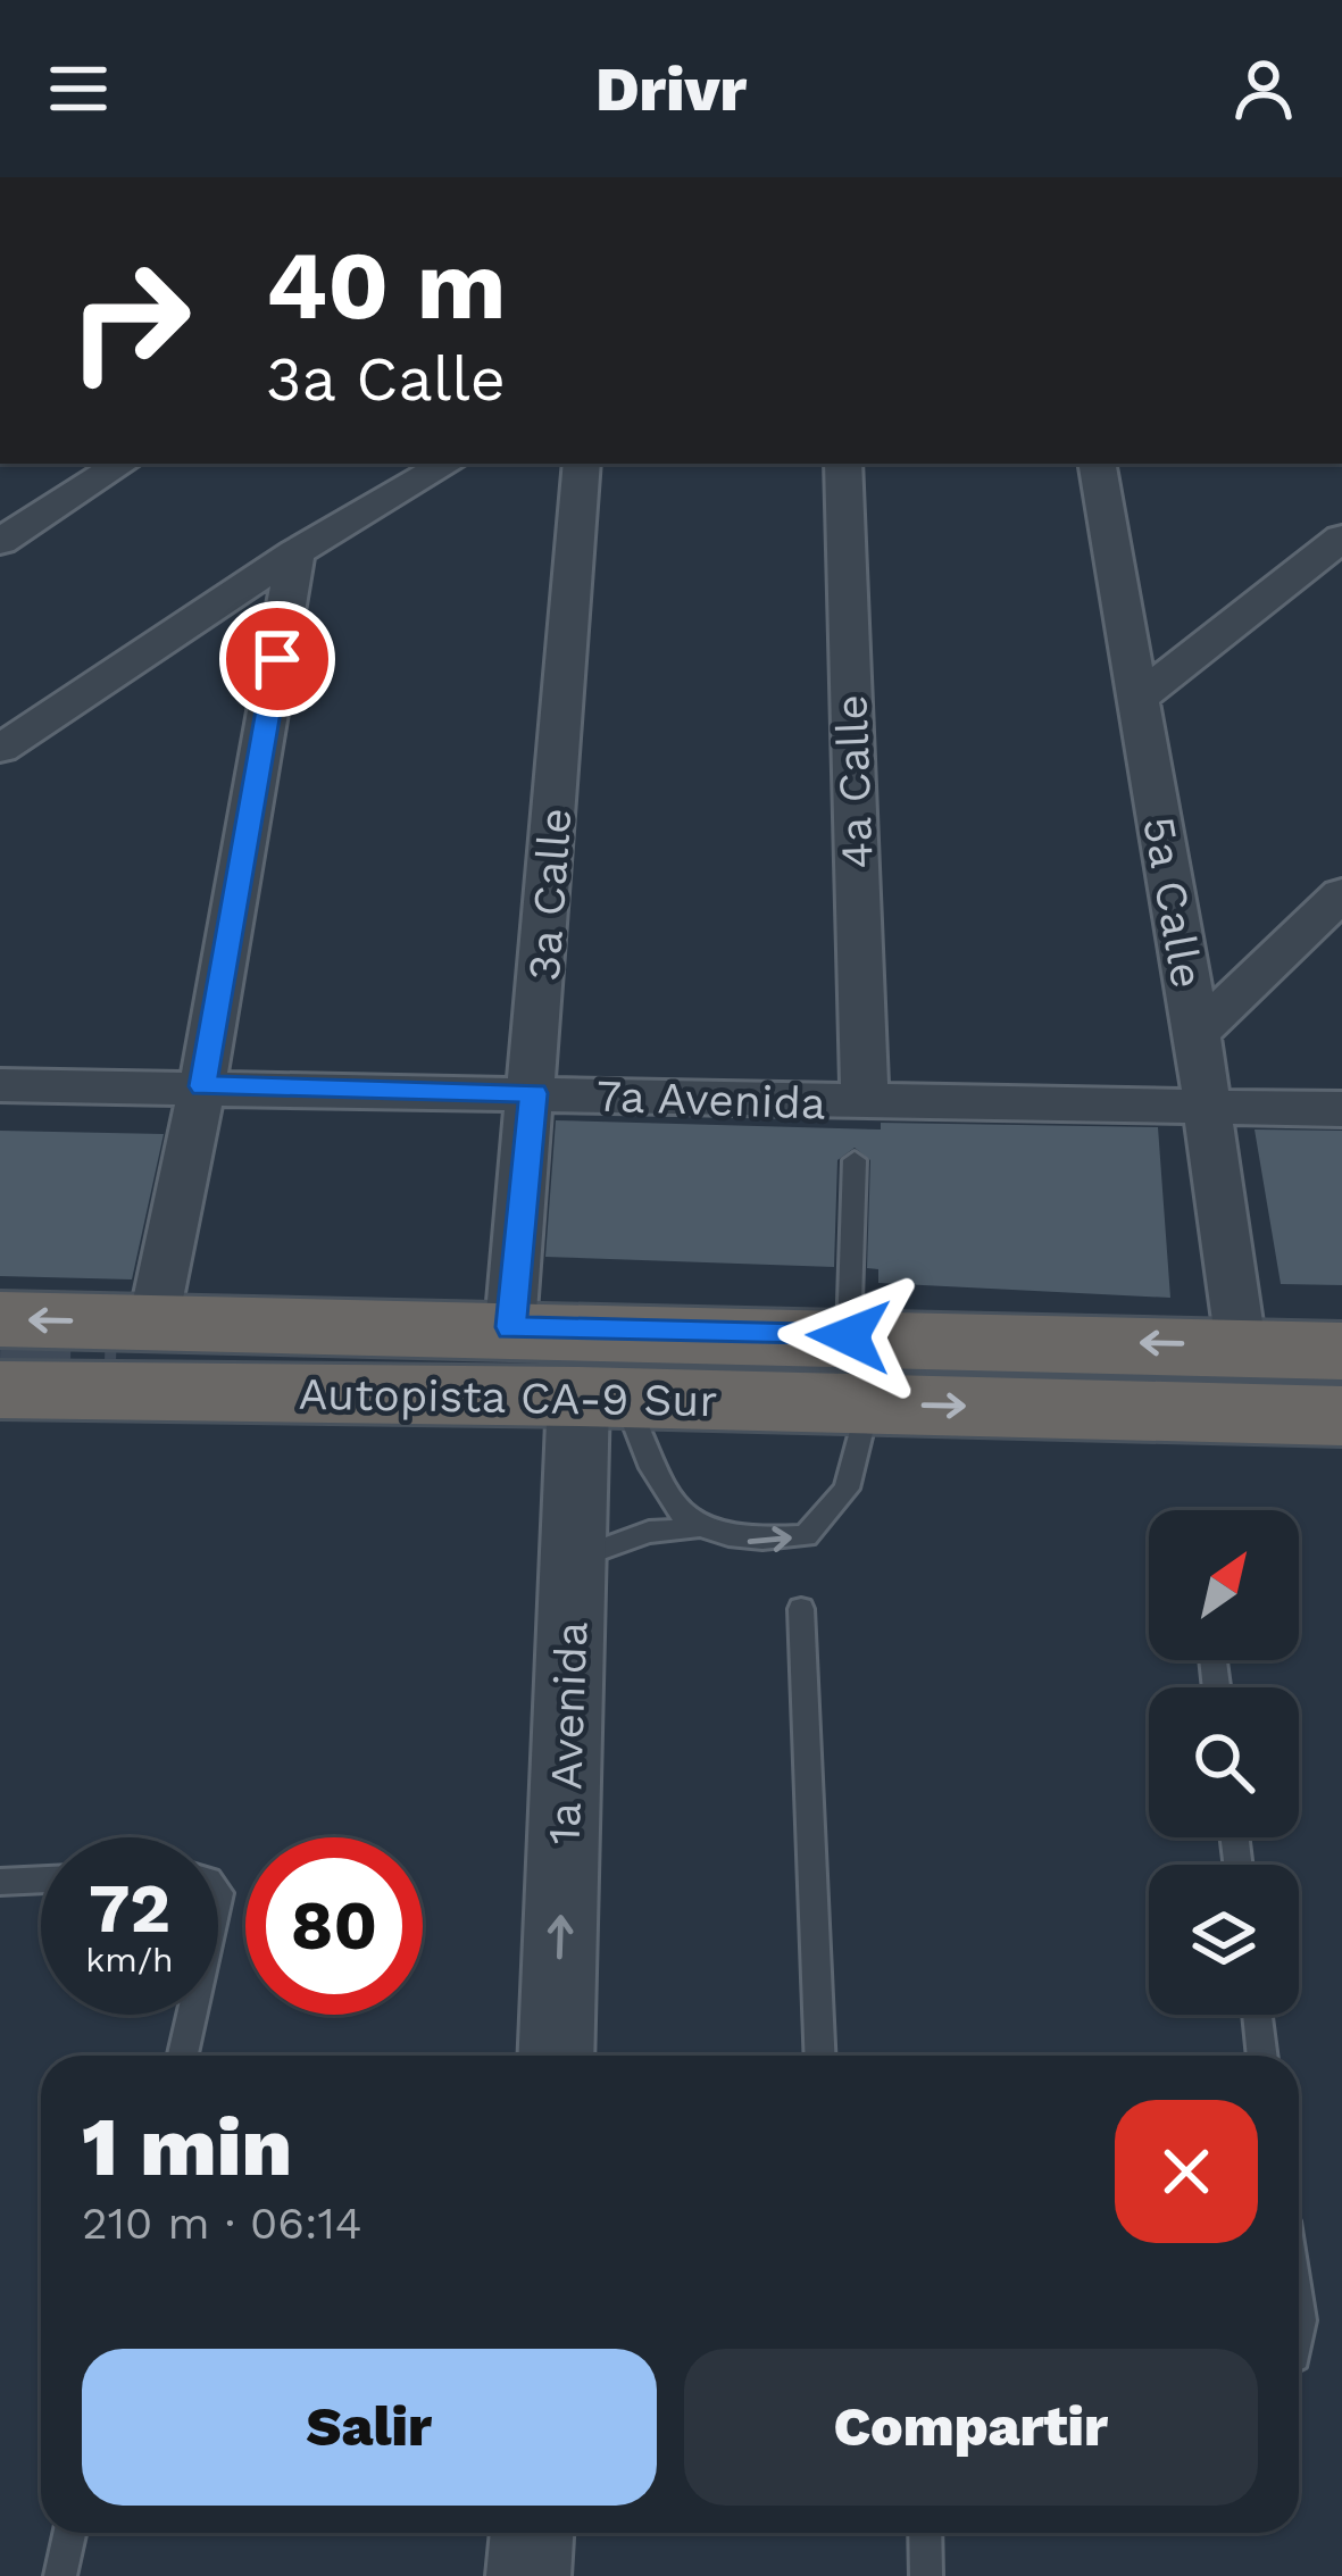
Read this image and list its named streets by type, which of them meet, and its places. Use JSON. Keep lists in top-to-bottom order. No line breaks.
{"streets":{"highway":["Autopista CA-9 Sur"],"street":["4a Calle","3a Calle","5a Calle","7a Avenida","1a Avenida"]},"crossings":[["4a Calle","7a Avenida"],["3a Calle","7a Avenida"],["3a Calle","Autopista CA-9 Sur"],["5a Calle","7a Avenida"],["5a Calle","Autopista CA-9 Sur"],["Autopista CA-9 Sur","1a Avenida"]],"one_way":["1a Avenida"],"north":"top right","page":{"header":"Drivr","turn":["40 m","3a Calle"],"speed":"72 km/h","limit":"80","heading":["1 min","210 m · 06:14"],"buttons":["Salir","Compartir"]}}
